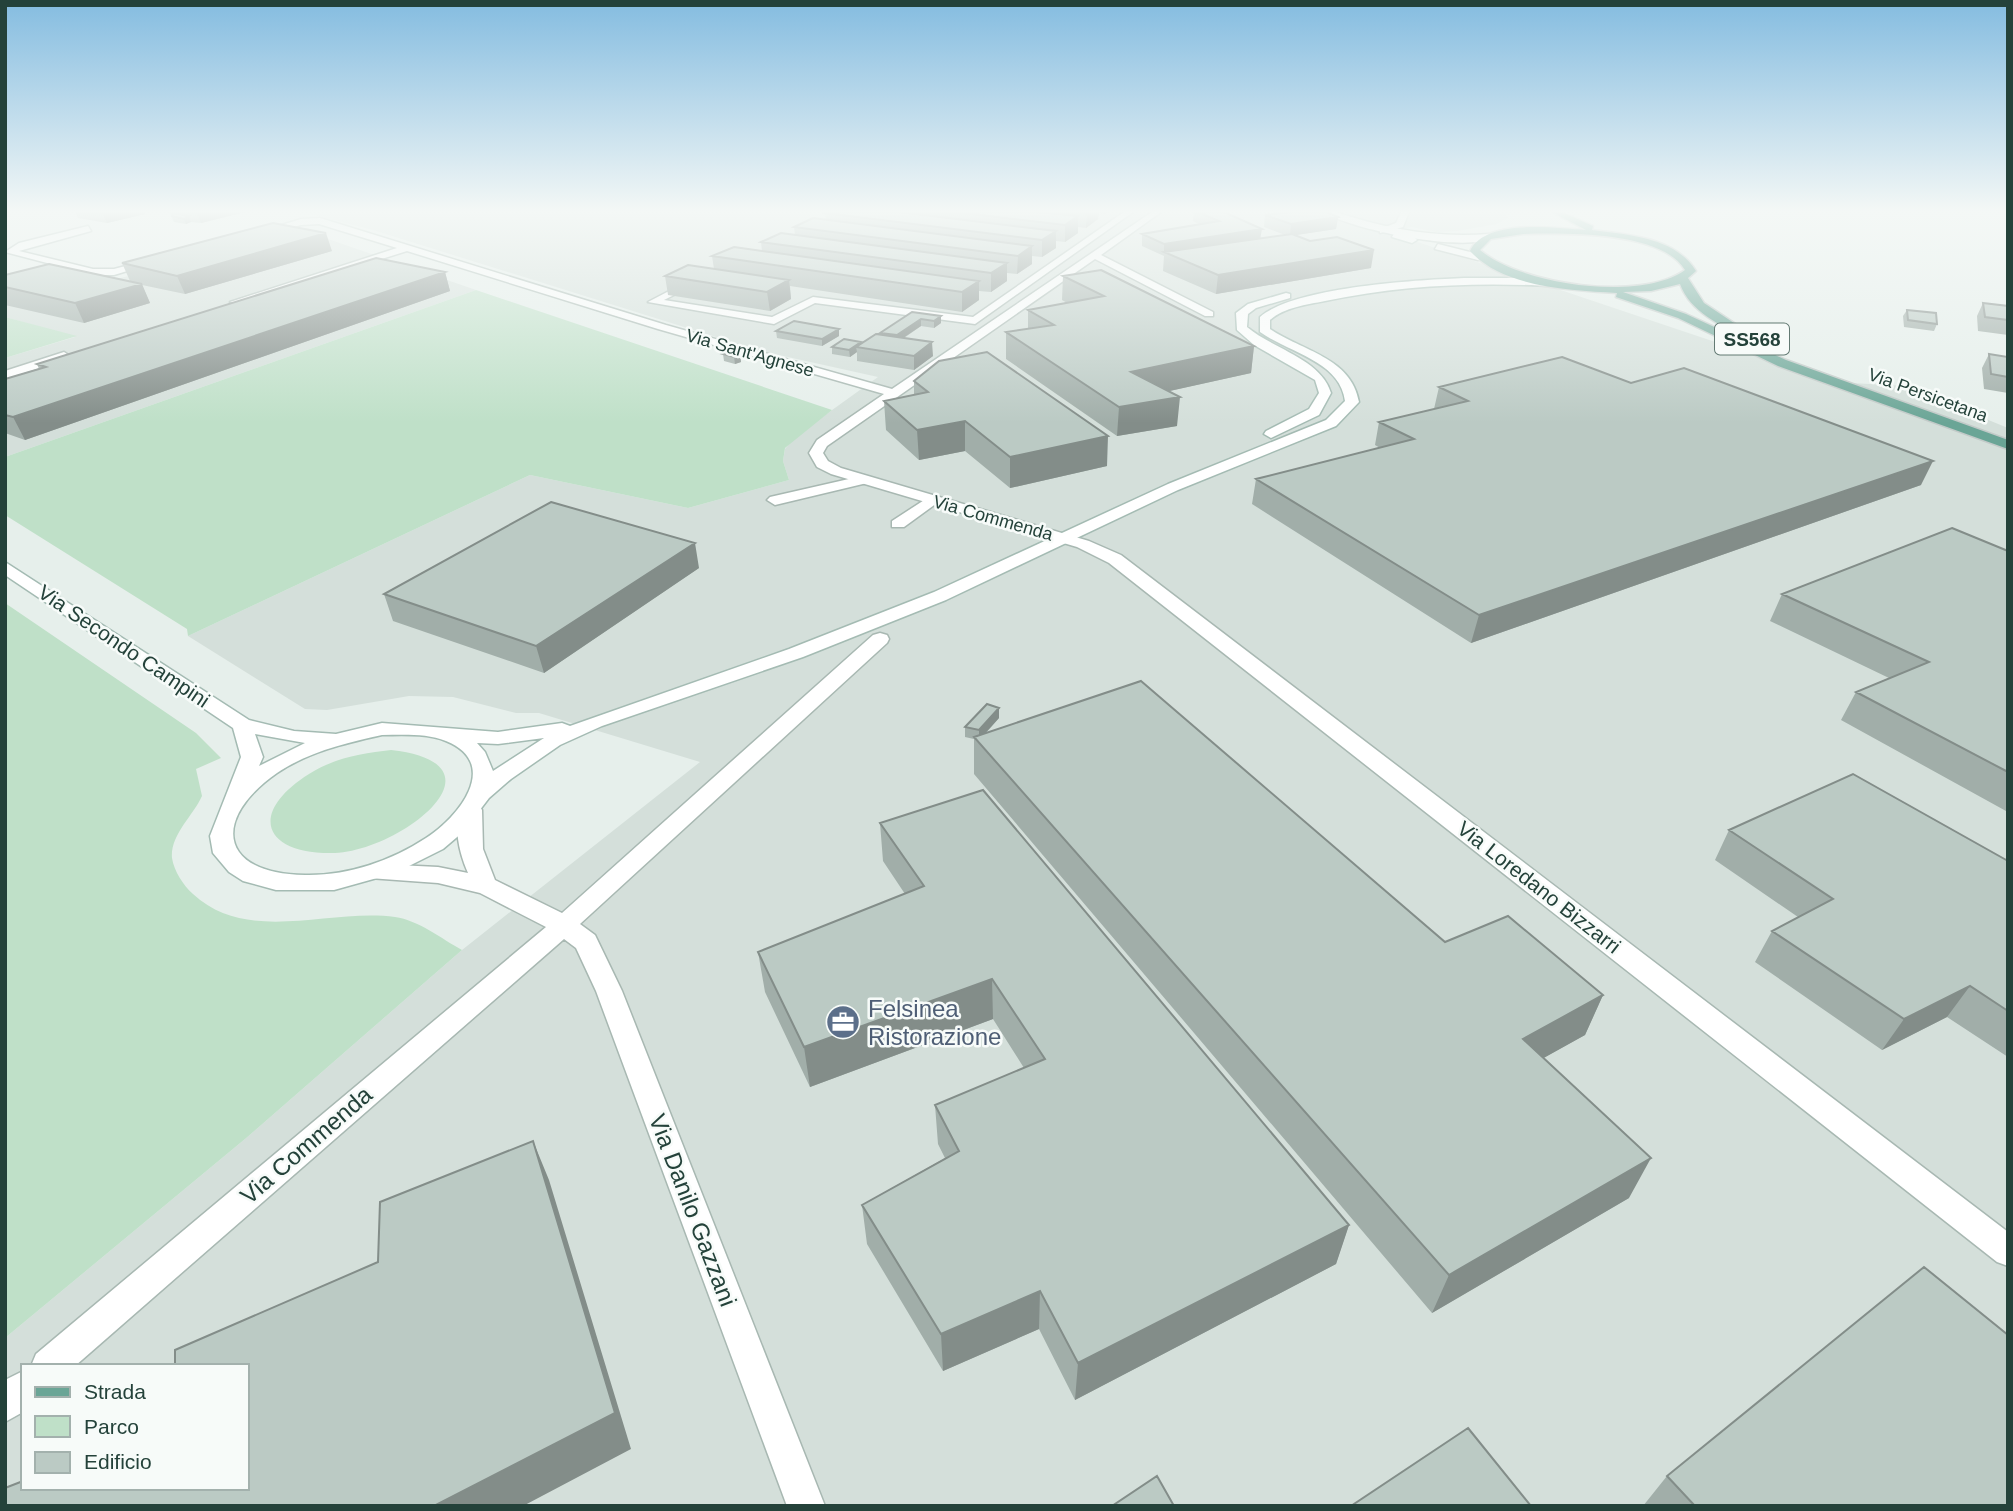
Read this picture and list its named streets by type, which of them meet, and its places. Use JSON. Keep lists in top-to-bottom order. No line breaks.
{"streets":{"main road":["SS568","Via Persicetana"],"street":["Via Sant'Agnese","Via Commenda","Via Secondo Campini","Via Loredano Bizzarri","Via Danilo Gazzani"]},"crossings":[["Via Sant'Agnese","Via Commenda"],["Via Commenda","Via Secondo Campini"],["Via Commenda","Via Loredano Bizzarri"],["Via Commenda","Via Danilo Gazzani"]],"places":{"office":["Felsinea Ristorazione"]},"legend":["Strada","Parco","Edificio"]}
